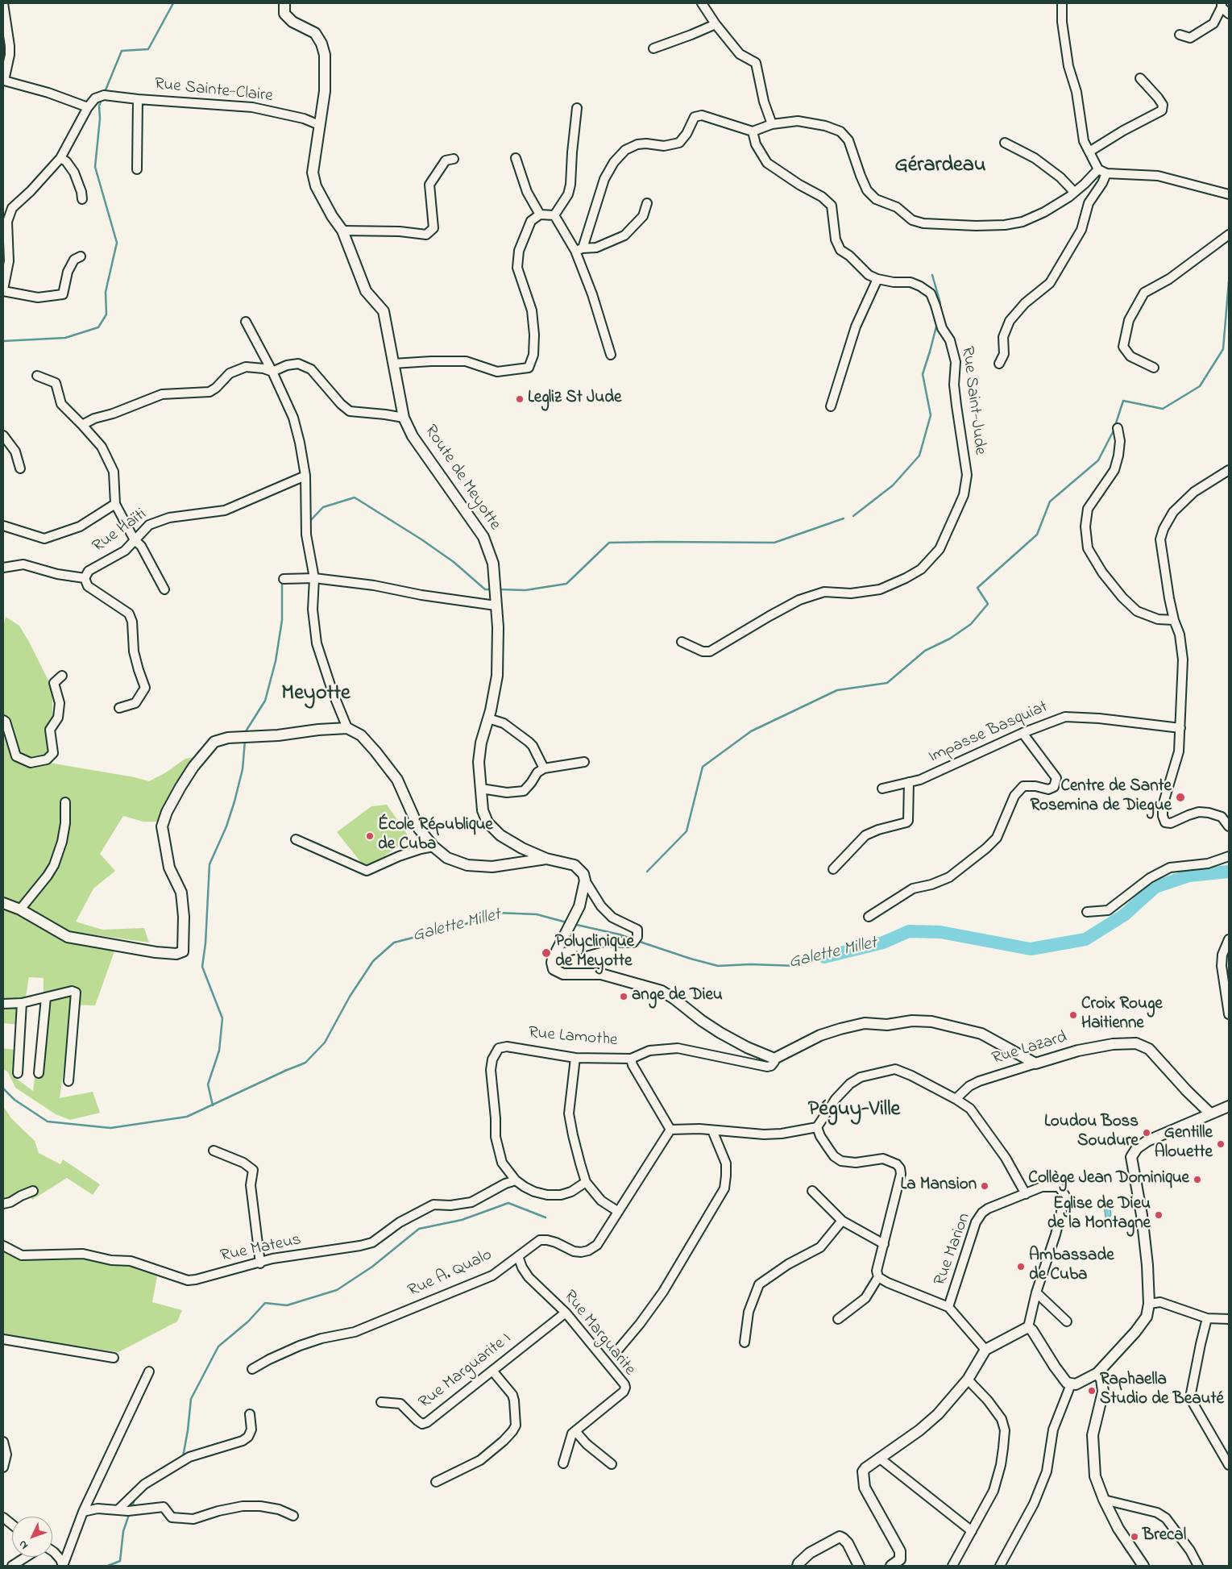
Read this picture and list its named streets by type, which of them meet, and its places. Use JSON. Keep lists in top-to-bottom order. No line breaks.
{"streets":{"street":["Rue Sainte-Claire","Rue Saint-Jude","Route de Meyotte","Rue Haïti","Impasse Basquiat","Rue Lamothe","Rue Lazard","Rue Mateus","Rue Marion","Rue A. Qualo","Rue Marguarite","Rue Marguarite I"]},"crossings":[["Rue Sainte-Claire","Route de Meyotte"],["Rue Lamothe","Rue Lazard"],["Rue Lamothe","Rue Mateus"],["Rue A. Qualo","Rue Marguarite"],["Rue Marguarite","Rue Marguarite I"]],"districts":["Gérardeau","Meyotte","Péguy-Ville"],"water":["Galette Millet"],"places":["Legliz St Jude","Centre de Sante Rosemina de Diegue","École République de Cuba","Polyclinique de Meyotte","ange de Dieu","Croix Rouge Haitienne","Loudou Boss Soudure","Gentille Alouette","Collège Jean Dominique","La Mansion","Eglise de Dieu de la Montagne","Ambassade de Cuba","Raphaella Studio de Beauté","Brecal"],"north":"bottom left"}
